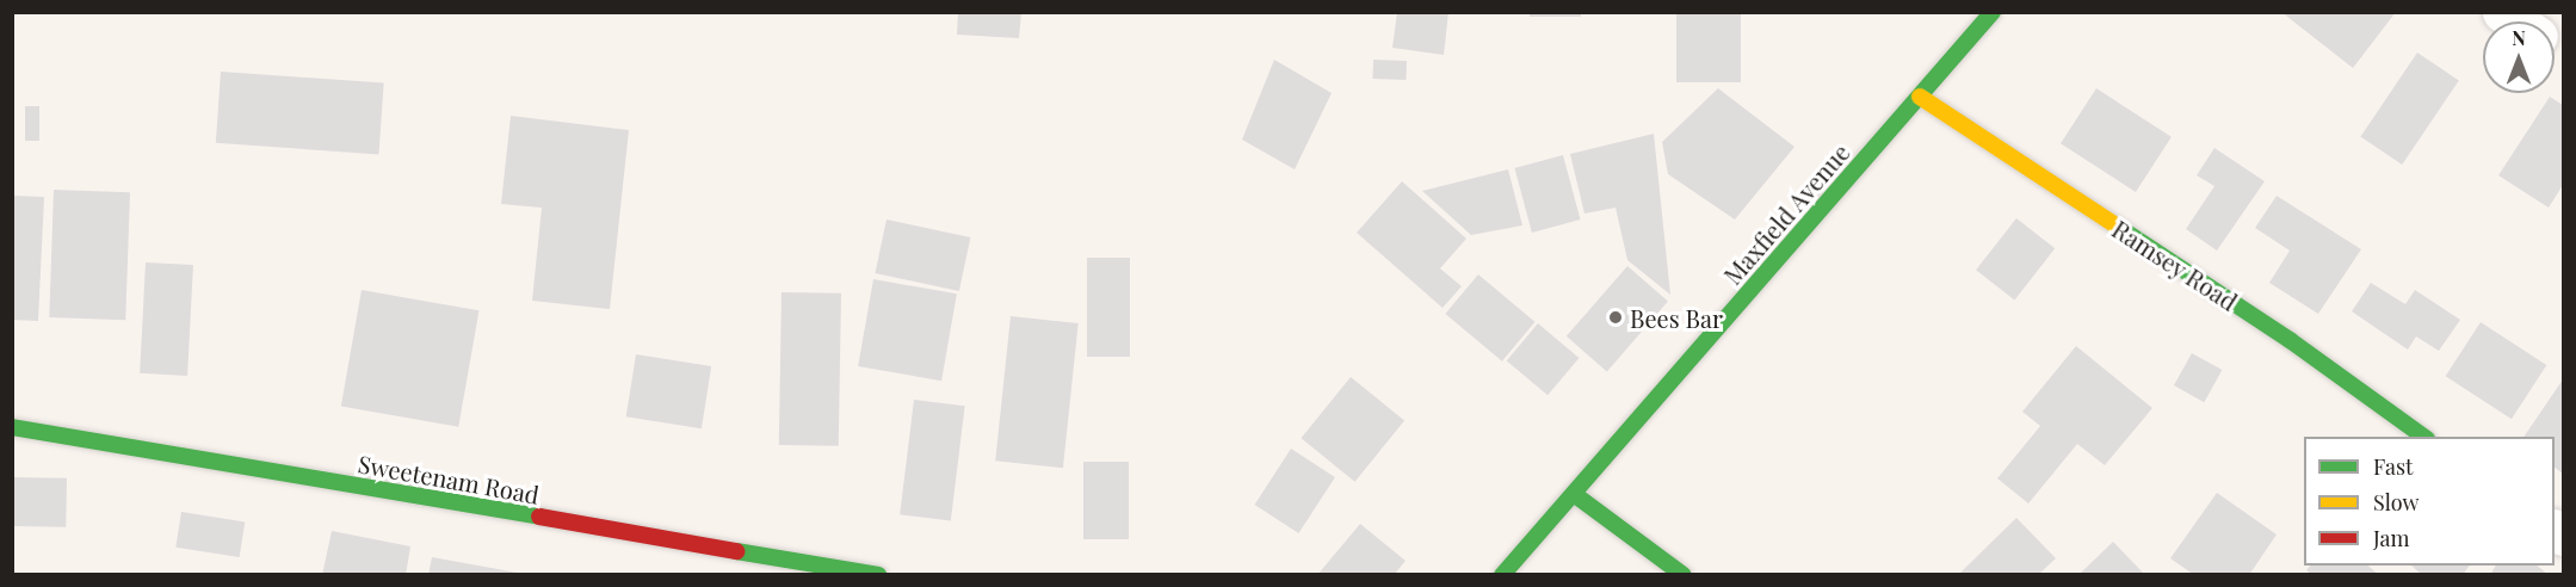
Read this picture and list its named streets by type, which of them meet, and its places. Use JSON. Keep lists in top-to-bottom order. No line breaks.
{"streets":{"street":["Maxfield Avenue","Ramsey Road","Sweetenam Road"]},"crossings":[["Maxfield Avenue","Ramsey Road"]],"places":["Bees Bar"],"legend":["Fast","Slow","Jam"],"north":"top"}
